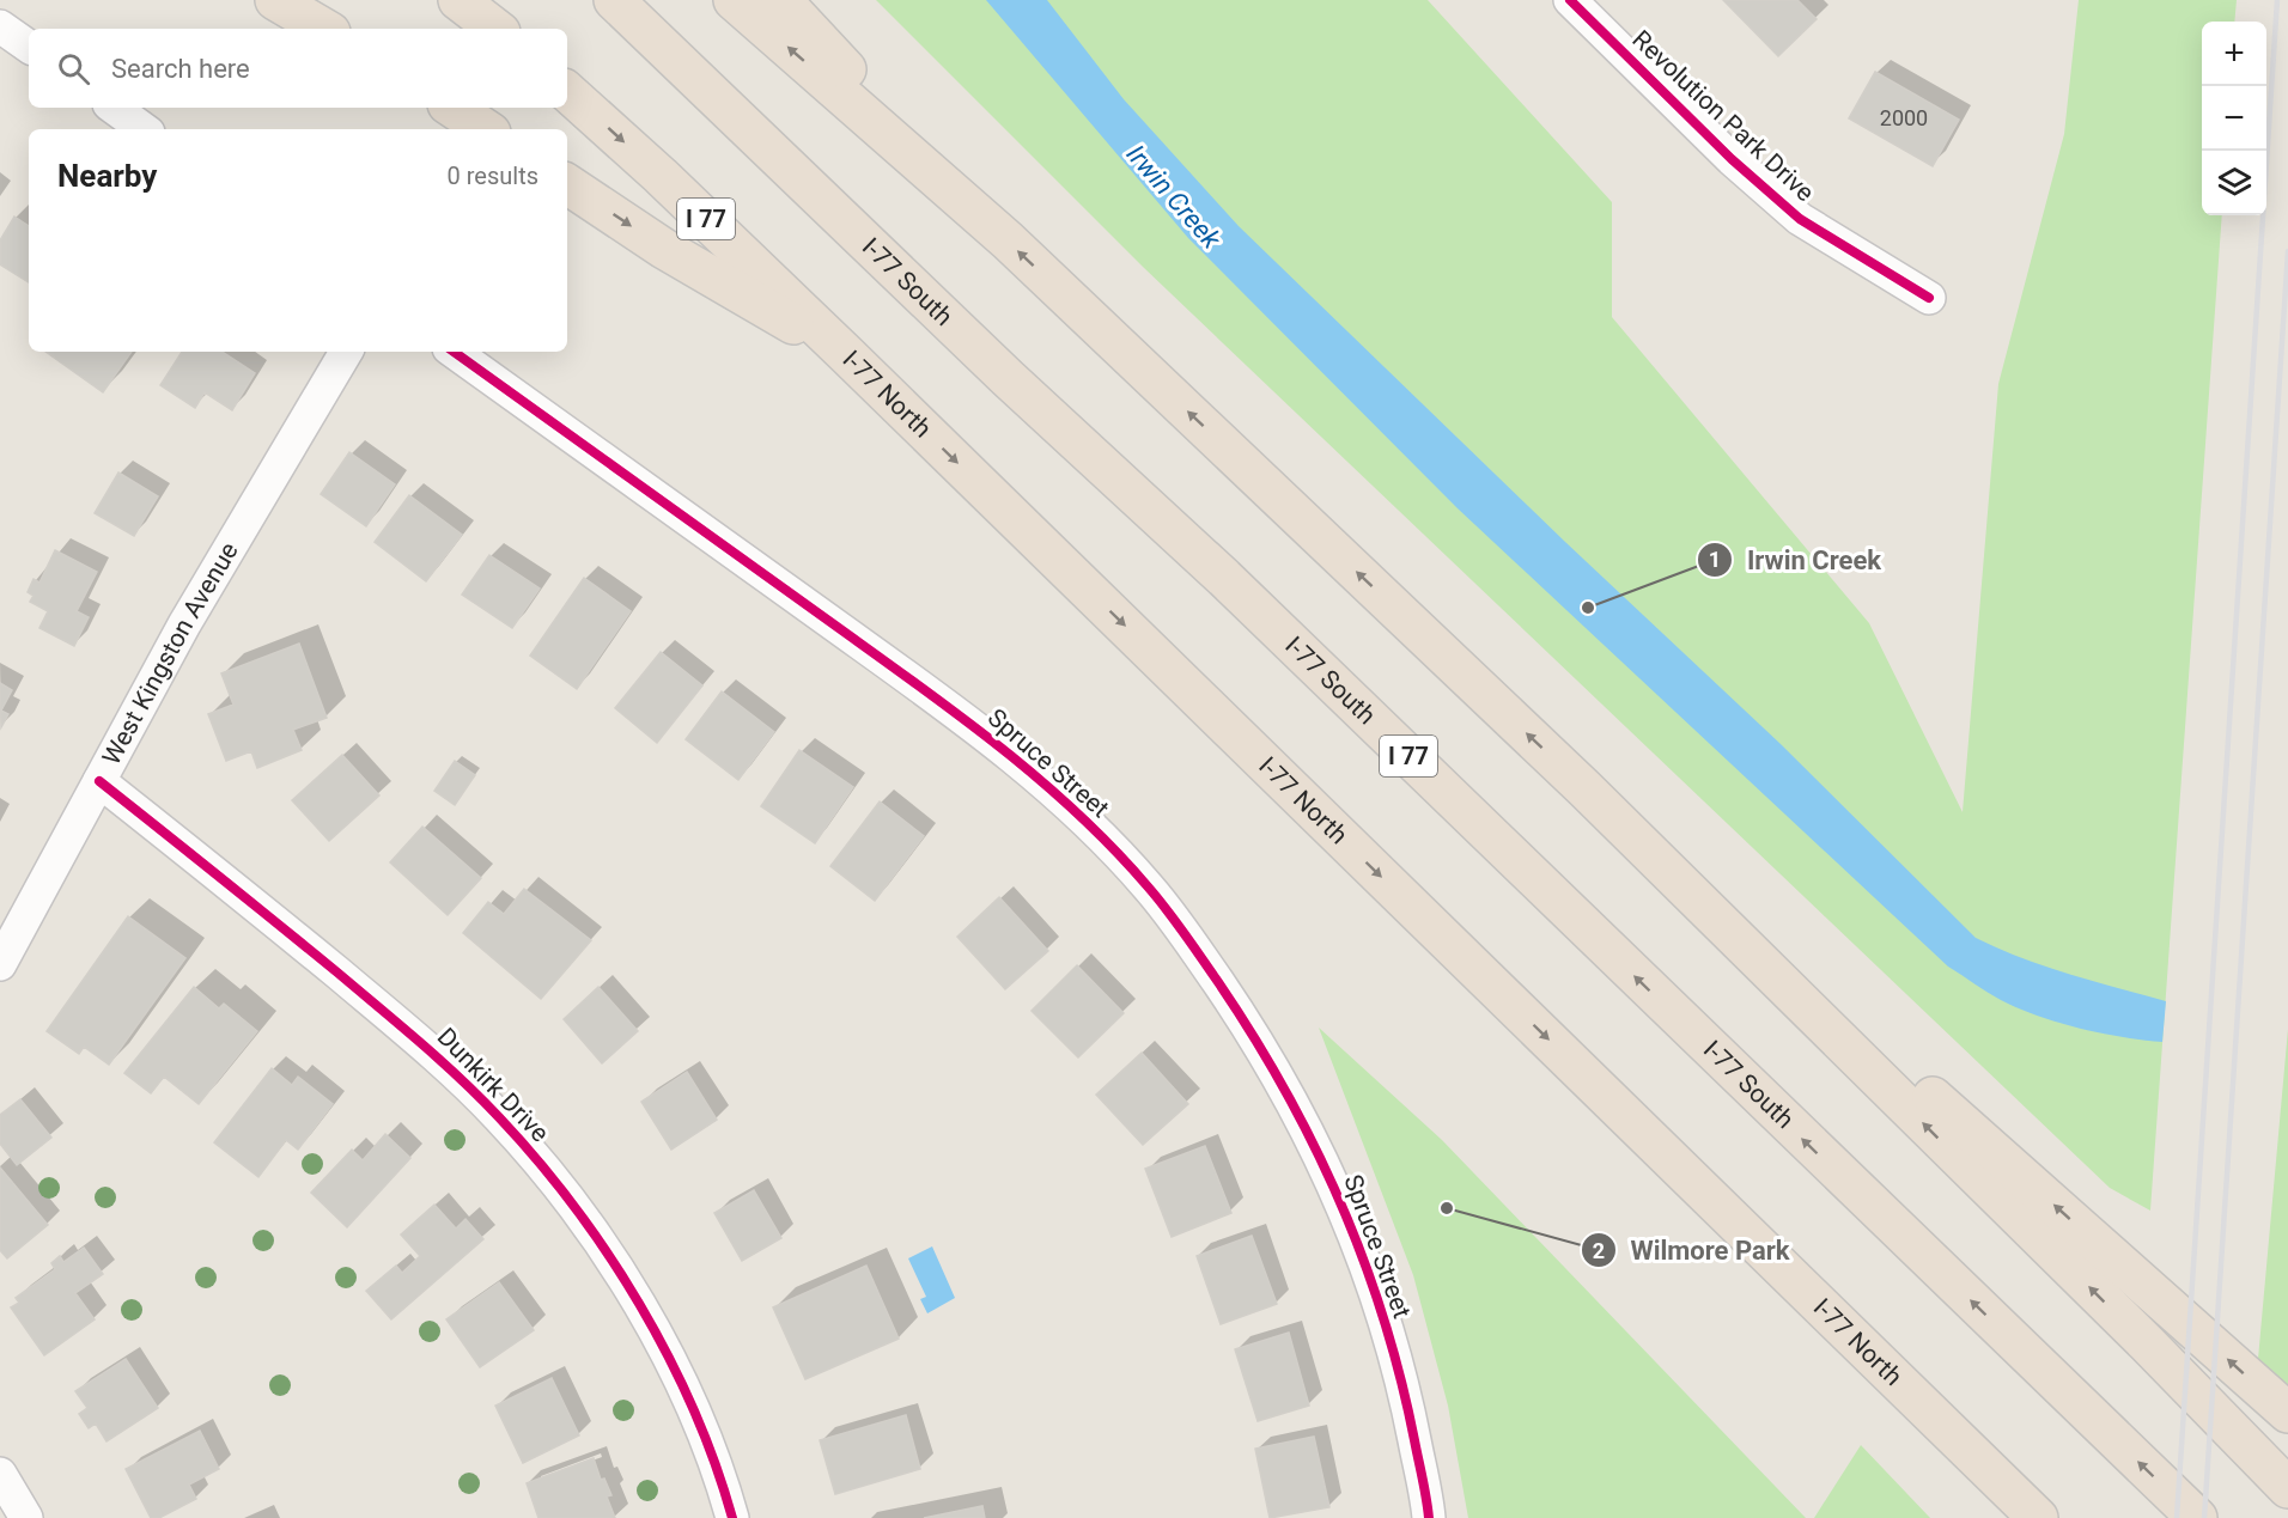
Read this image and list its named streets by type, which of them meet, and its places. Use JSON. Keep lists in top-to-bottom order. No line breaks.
{"streets":{"highway":["I 77","I-77 South","I-77 North"],"street":["Revolution Park Drive","West Kingston Avenue","Spruce Street","Dunkirk Drive"]},"crossings":[["West Kingston Avenue","Dunkirk Drive"]],"water":["Irwin Creek"],"places":["Irwin Creek","Wilmore Park"],"house_numbers":["2000"],"page":{"map_buttons":["+","−"],"search":"Search here","heading":["Nearby","0 results"]}}
